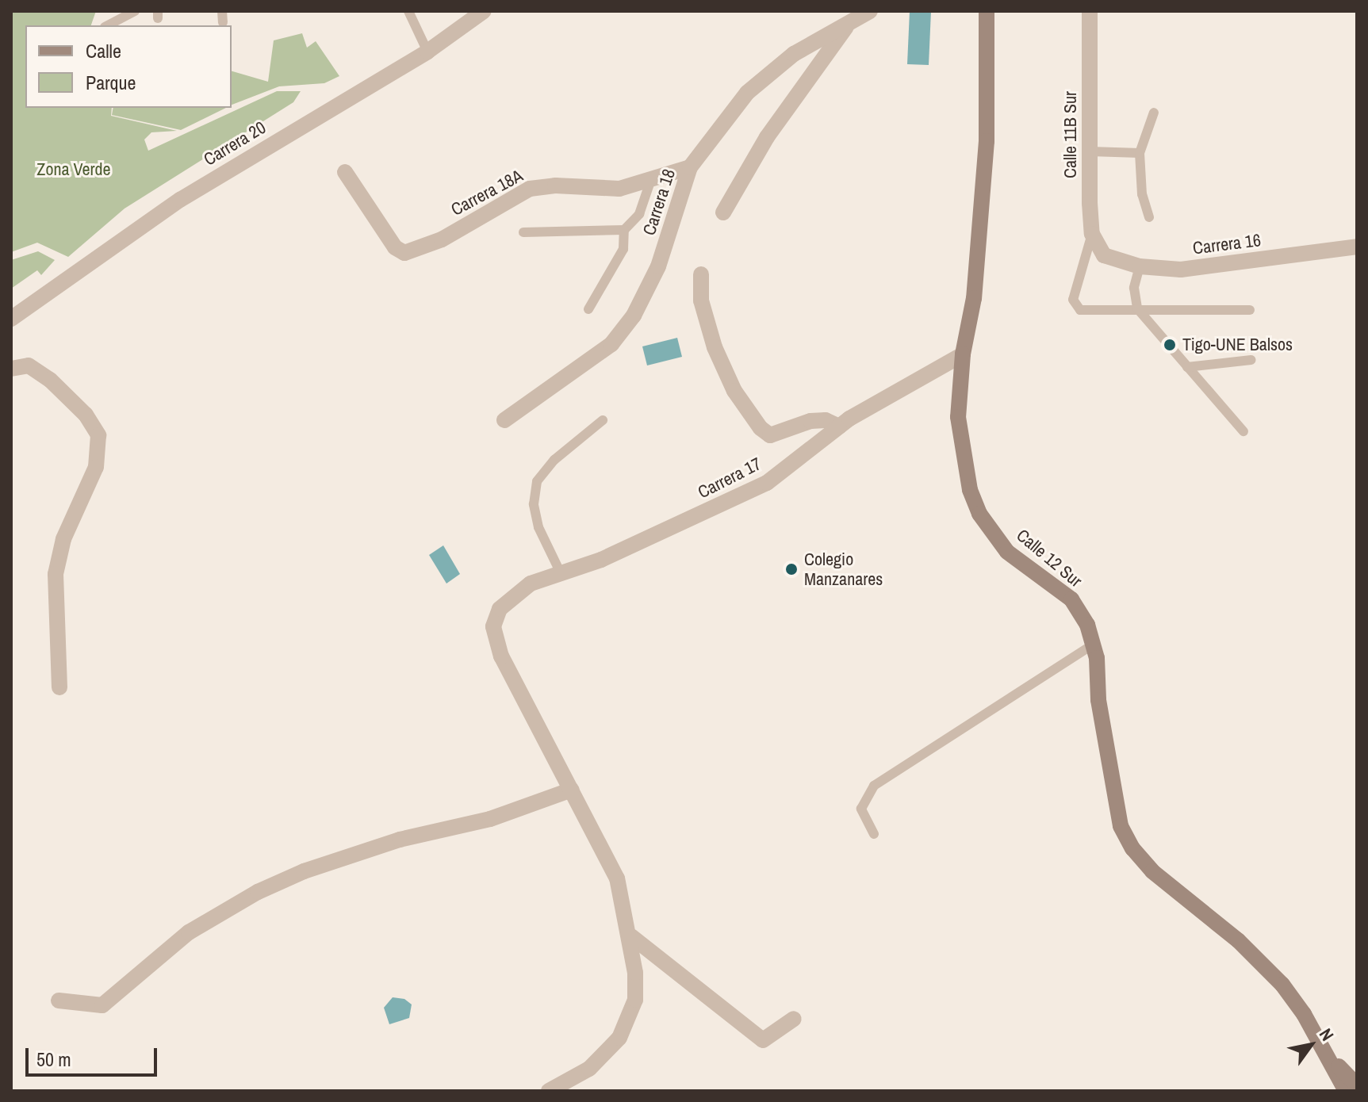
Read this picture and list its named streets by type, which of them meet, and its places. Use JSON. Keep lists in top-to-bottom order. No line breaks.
{"streets":{"main road":["Calle 12 Sur"],"street":["Calle 11B Sur","Carrera 20","Carrera 18A","Carrera 18","Carrera 16","Carrera 17"]},"crossings":[["Calle 11B Sur","Carrera 16"],["Carrera 18A","Carrera 18"],["Carrera 17","Calle 12 Sur"]],"parks":["Zona Verde"],"places":["Tigo-UNE Balsos","Colegio Manzanares"],"legend":["Calle","Parque"],"scale_bar":"50 m","north":"top right"}
